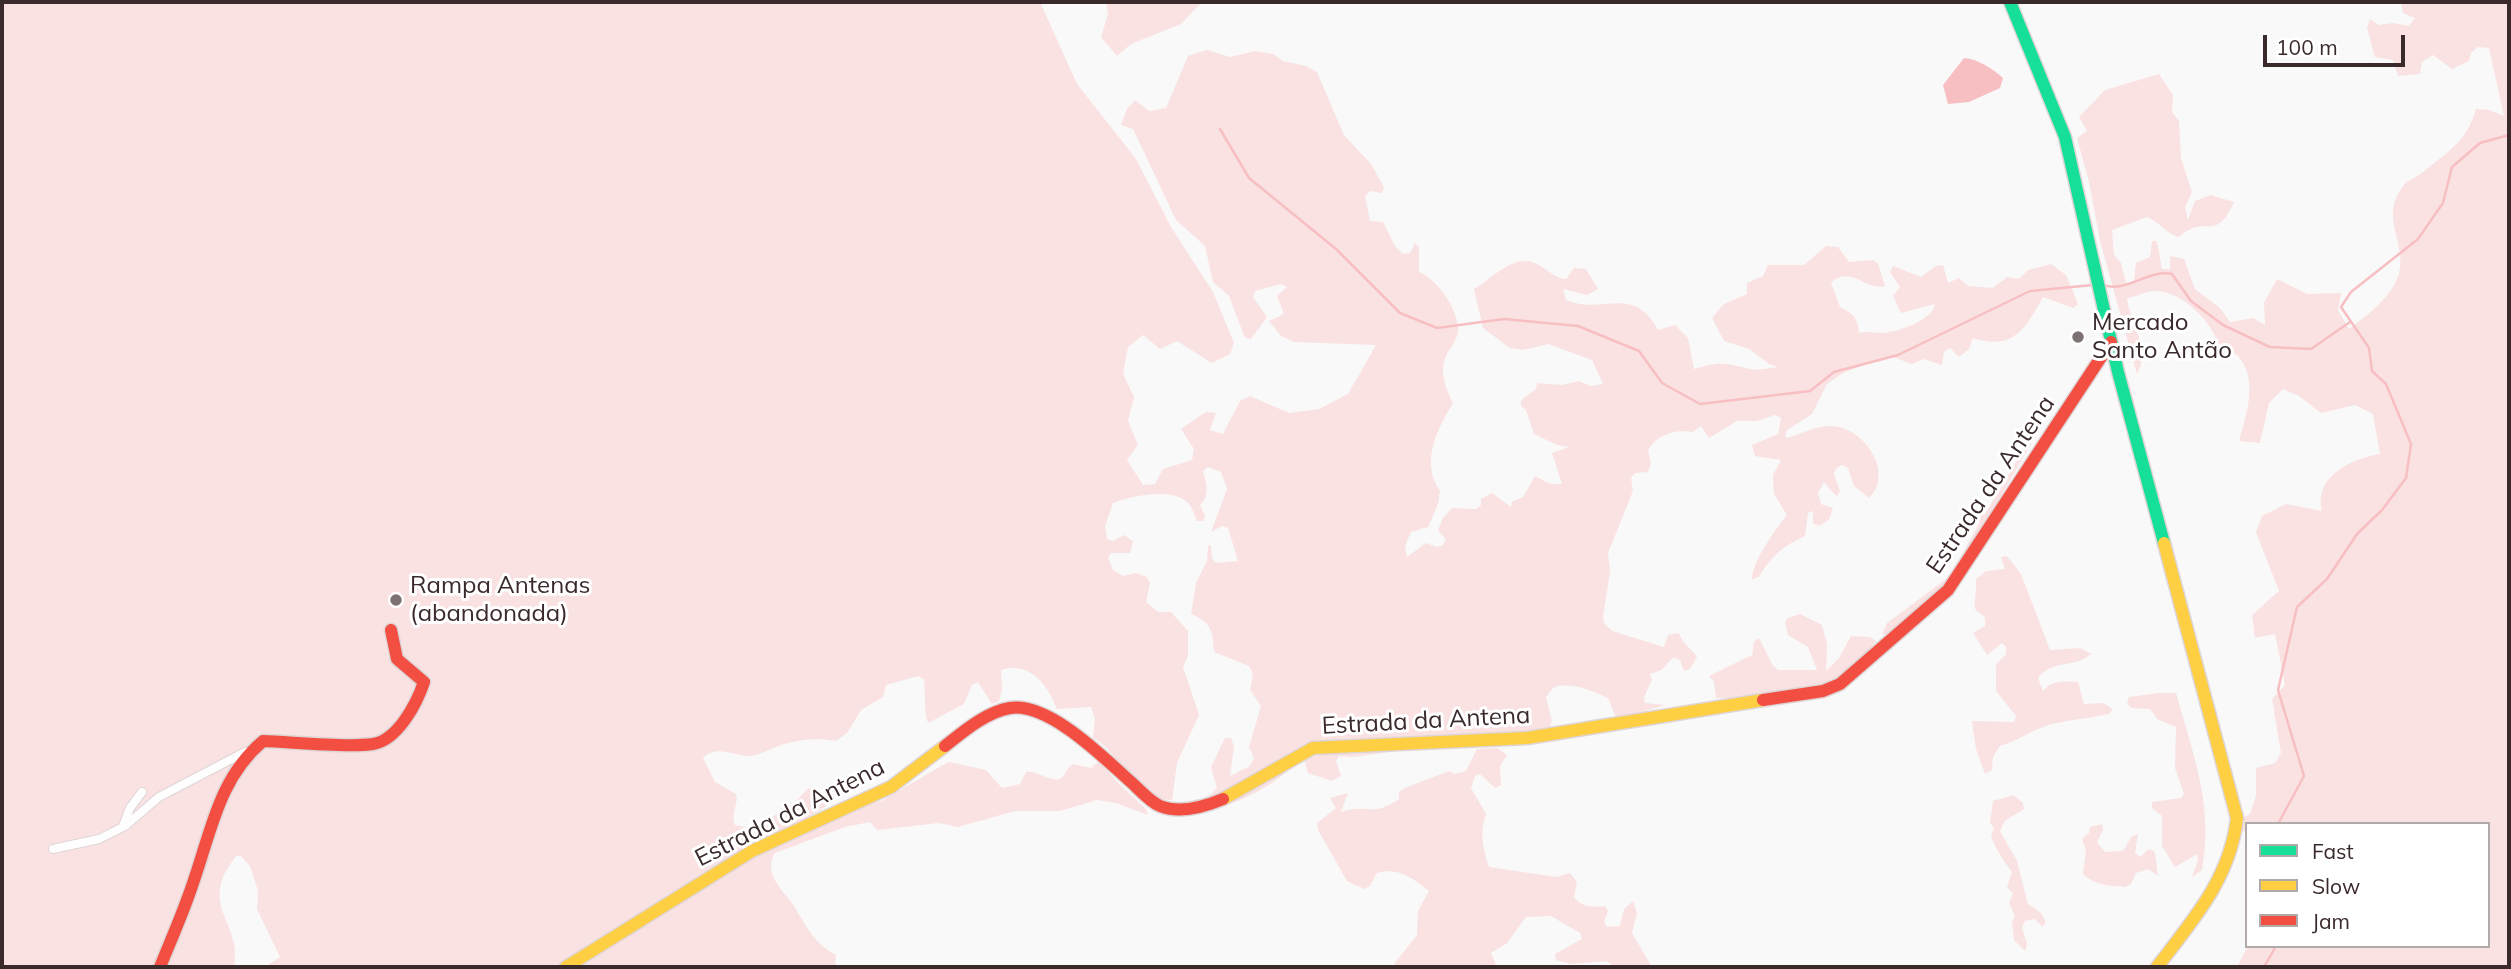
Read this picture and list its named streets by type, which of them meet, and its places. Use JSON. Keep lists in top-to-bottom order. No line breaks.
{"streets":{"street":["Estrada da Antena"]},"places":["Mercado Santo Antão","Rampa Antenas (abandonada)"],"legend":["Fast","Slow","Jam"],"scale_bar":"100 m"}
